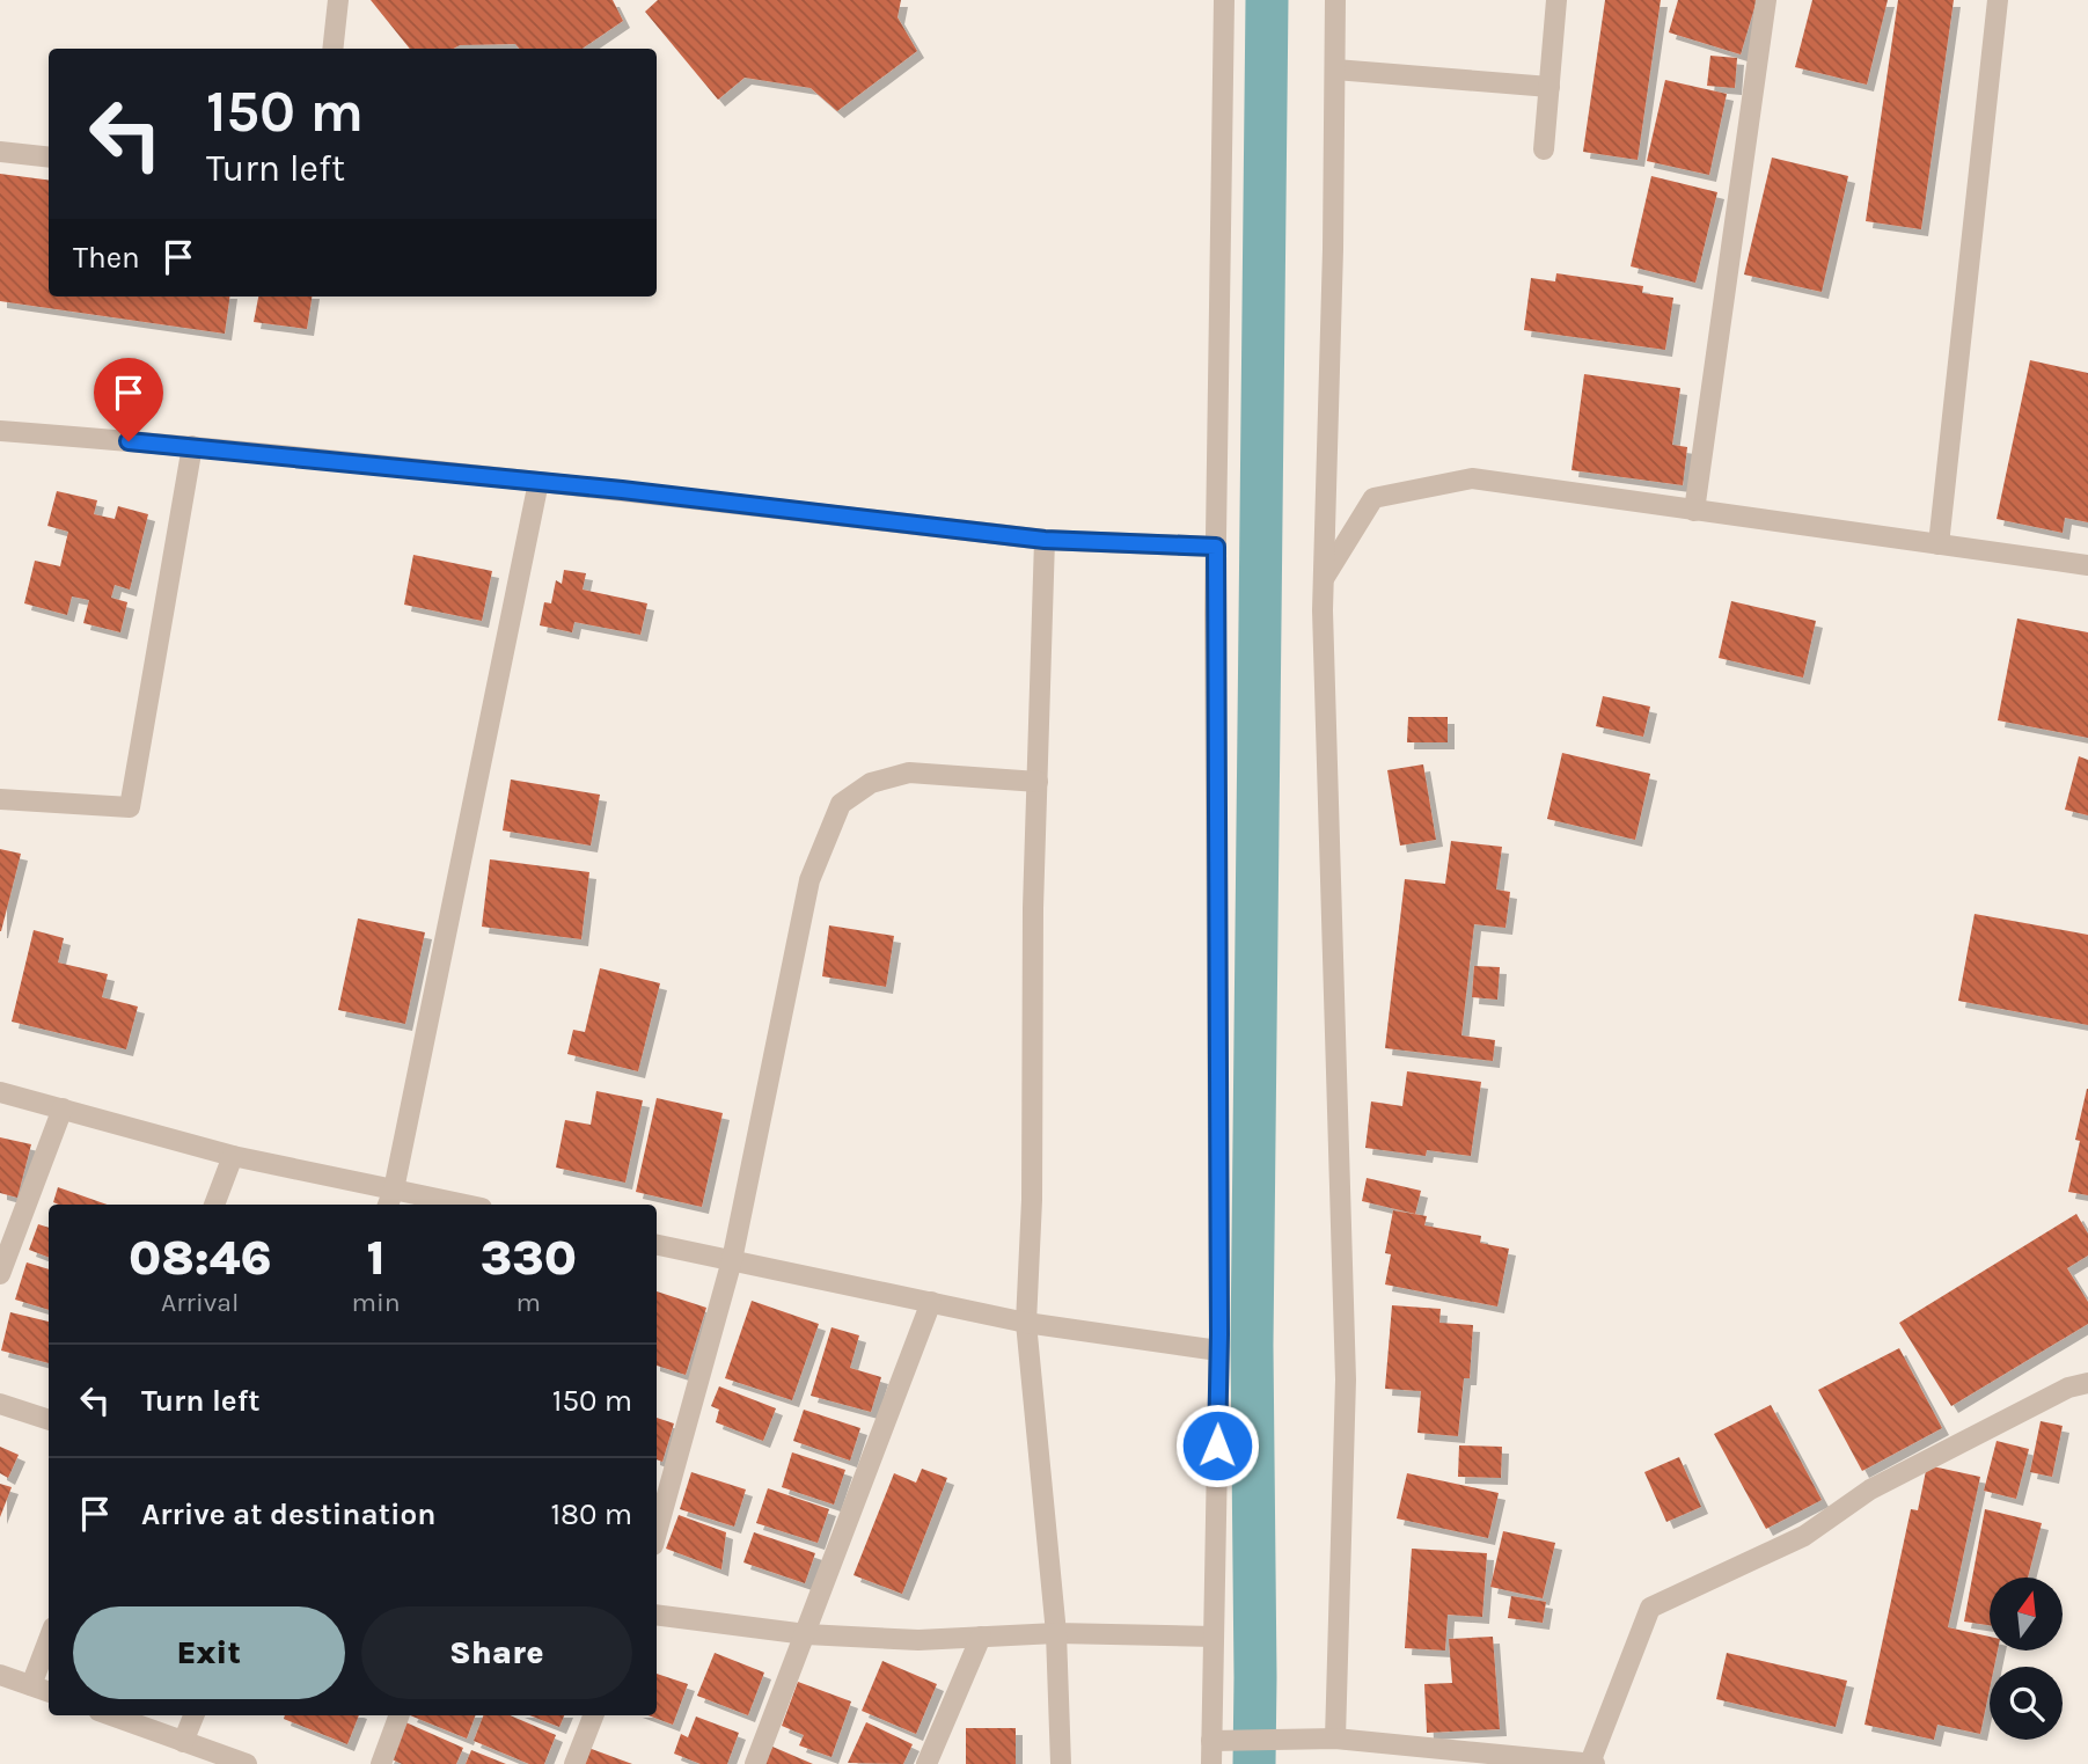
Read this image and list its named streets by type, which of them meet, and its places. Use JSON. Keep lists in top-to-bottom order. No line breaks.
{"north":"top","page":{"turn":["150 m","Turn left"],"then":"Then","eta":["08:46","Arrival","1","min","330","m"],"list":[{"name":"Turn left","value":"150 m"},{"name":"Arrive at destination","value":"180 m"}],"buttons":["Exit","Share"]}}
